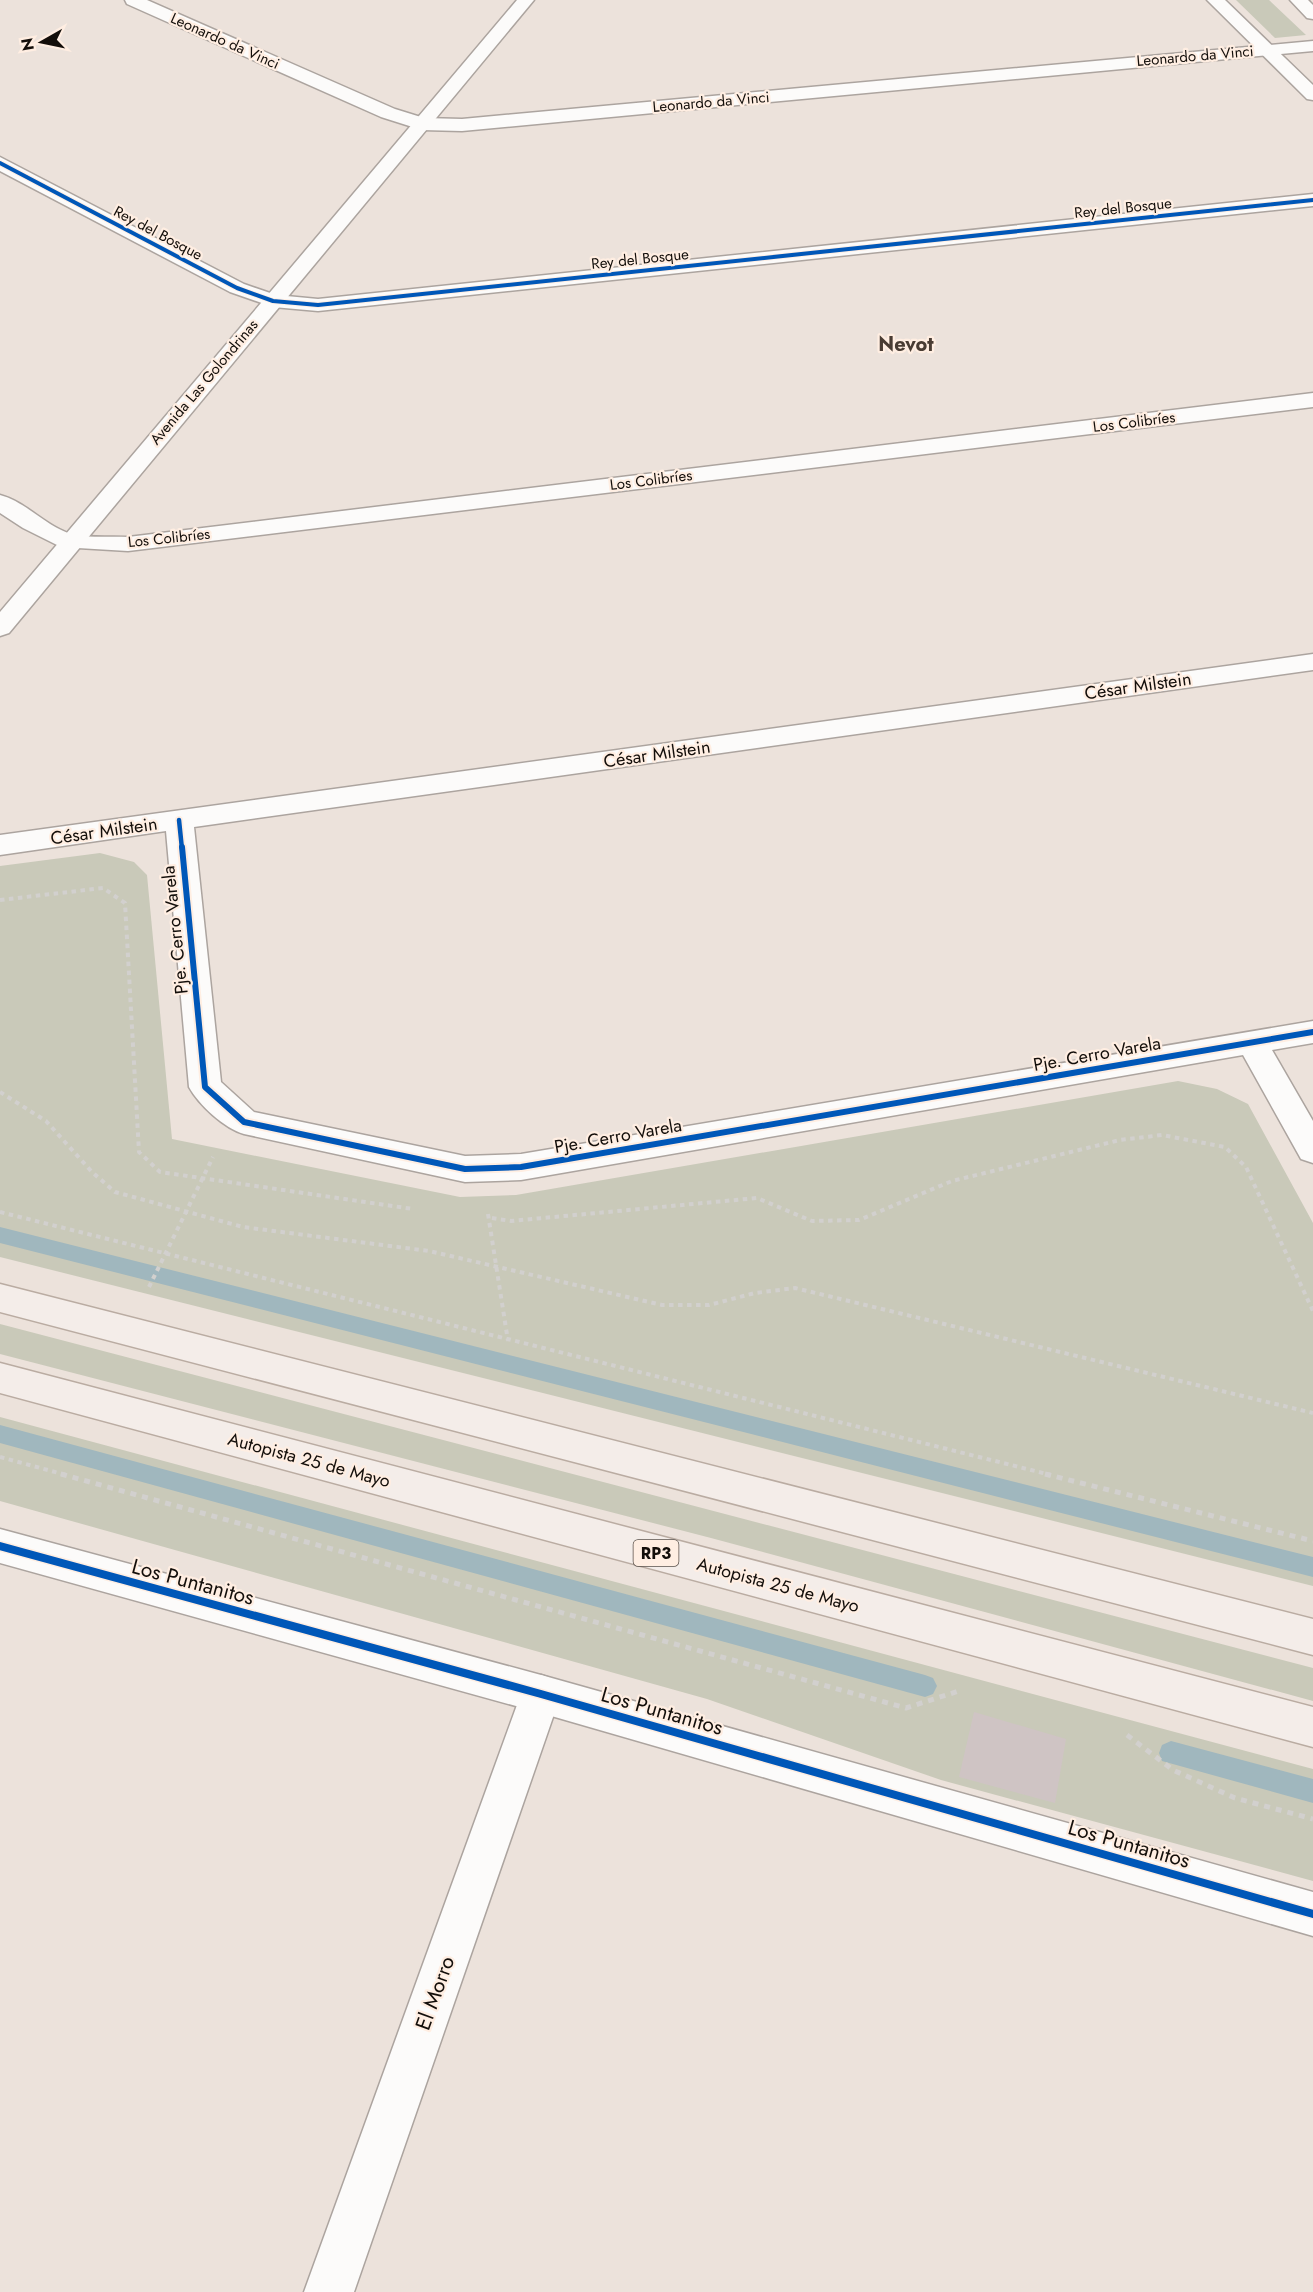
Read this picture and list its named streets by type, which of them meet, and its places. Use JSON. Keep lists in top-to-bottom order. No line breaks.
{"streets":{"main road":["Autopista 25 de Mayo","RP3"],"street":["Leonardo da Vinci","Rey del Bosque","Avenida Las Golondrinas","Los Colibríes","César Milstein","Pje. Cerro Varela","Los Puntanitos","El Morro"]},"crossings":[["Leonardo da Vinci","Avenida Las Golondrinas"],["Rey del Bosque","Avenida Las Golondrinas"],["Avenida Las Golondrinas","Los Colibríes"],["César Milstein","Pje. Cerro Varela"],["Los Puntanitos","El Morro"]],"districts":["Nevot"],"north":"left"}
